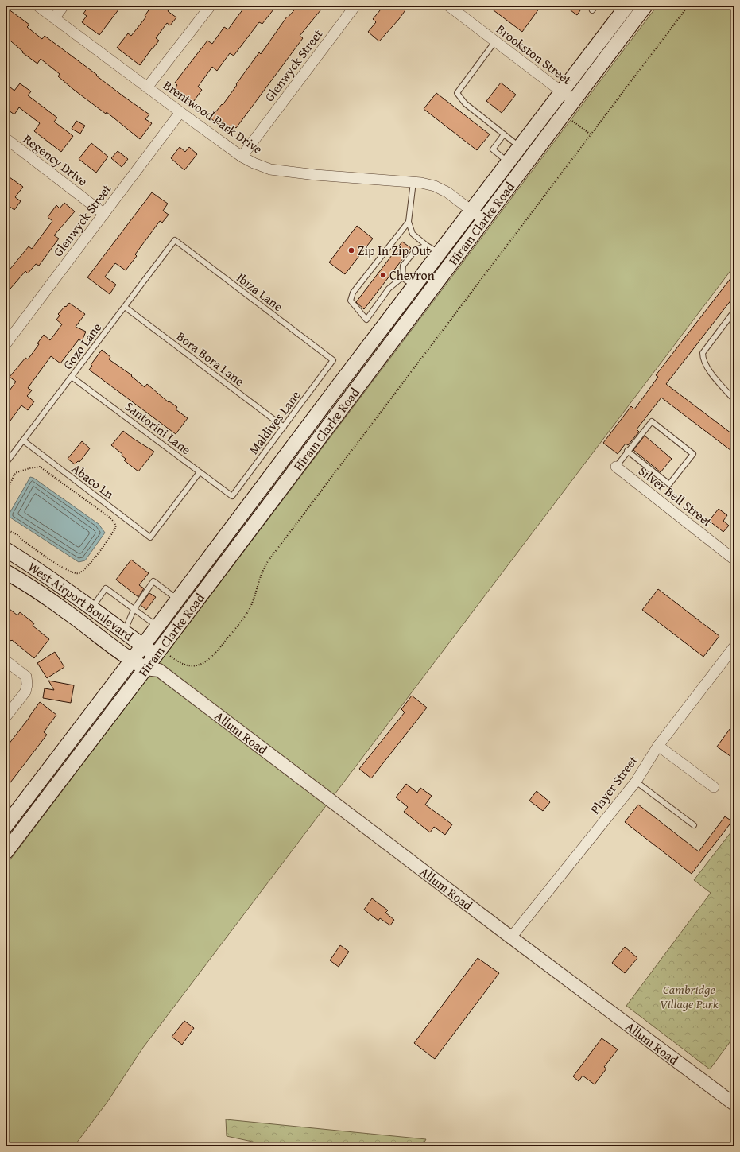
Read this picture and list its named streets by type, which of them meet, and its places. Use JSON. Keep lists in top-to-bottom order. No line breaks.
{"streets":{"main road":["Hiram Clarke Road","West Airport Boulevard"],"street":["Brookston Street","Glenwyck Street","Brentwood Park Drive","Regency Drive","Silver Bell Street","Allum Road","Player Street"],"lane":["Ibiza Lane","Gozo Lane","Bora Bora Lane","Maldives Lane","Santorini Lane","Abaco Ln"]},"crossings":[["Brookston Street","Hiram Clarke Road"],["Glenwyck Street","Brentwood Park Drive"],["Glenwyck Street","Regency Drive"],["Brentwood Park Drive","Hiram Clarke Road"],["Hiram Clarke Road","West Airport Boulevard"],["Hiram Clarke Road","Allum Road"],["Ibiza Lane","Gozo Lane"],["Ibiza Lane","Maldives Lane"],["Gozo Lane","Bora Bora Lane"],["Gozo Lane","Santorini Lane"],["Gozo Lane","Abaco Ln"],["Bora Bora Lane","Maldives Lane"],["Maldives Lane","Santorini Lane"],["Santorini Lane","Abaco Ln"],["West Airport Boulevard","Allum Road"],["Allum Road","Player Street"]],"parks":["Cambridge Village Park"],"places":["Zip In Zip Out","Chevron"]}
